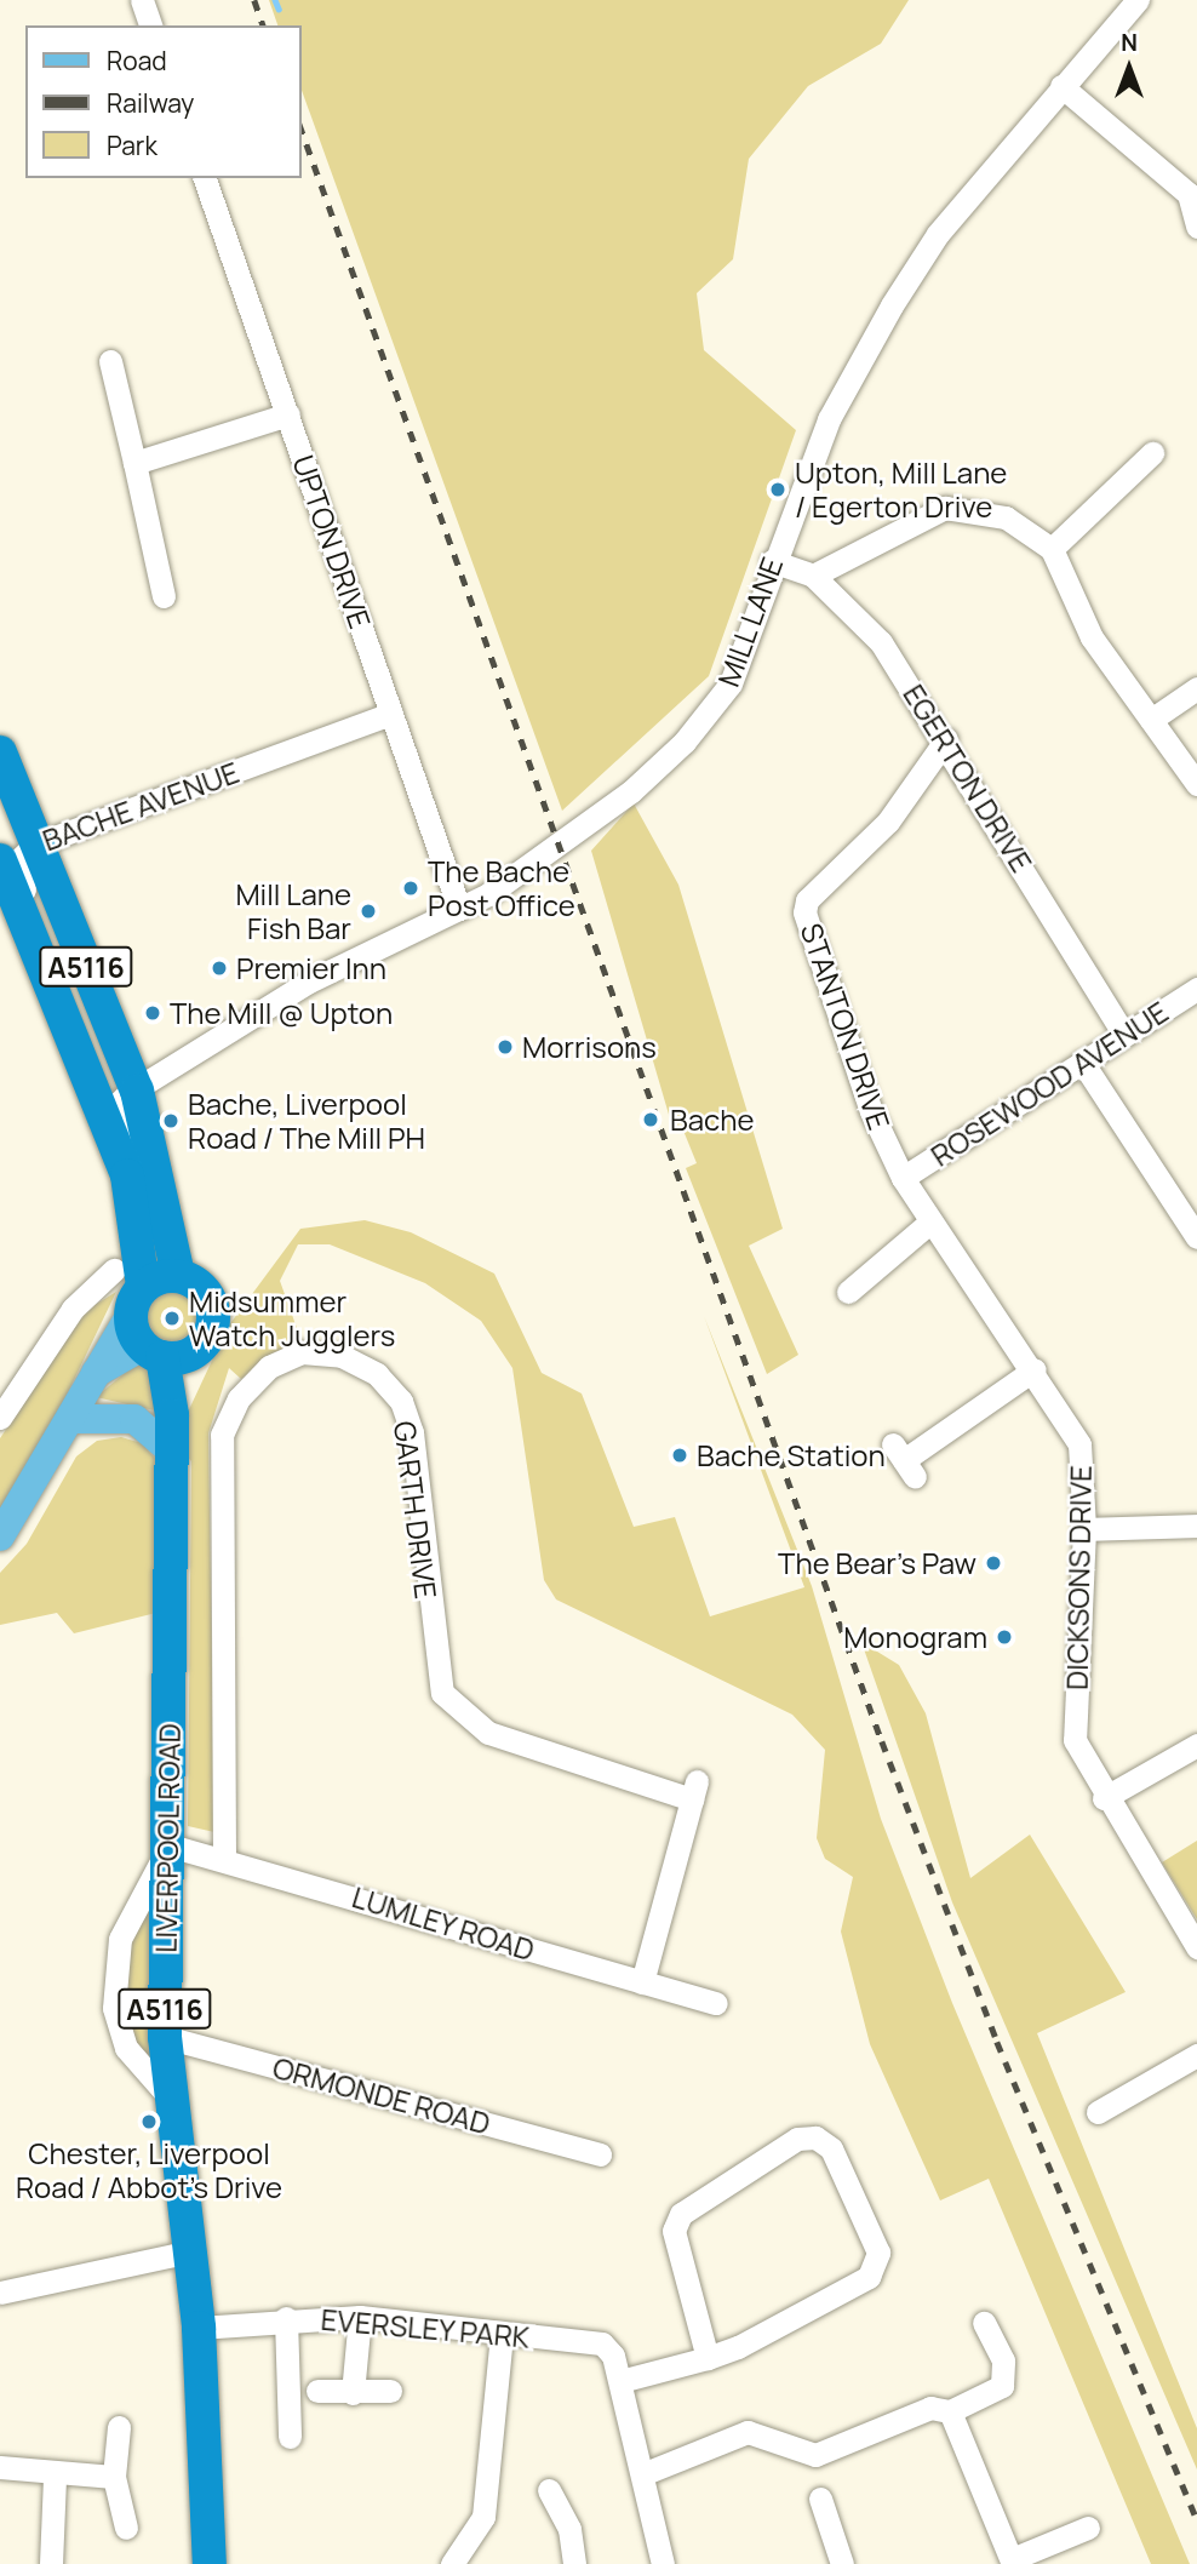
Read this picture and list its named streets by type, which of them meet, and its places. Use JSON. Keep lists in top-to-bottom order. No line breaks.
{"streets":{"highway":["A5116","LIVERPOOL ROAD"],"street":["UPTON DRIVE","MILL LANE","EGERTON DRIVE","BACHE AVENUE","STANTON DRIVE","ROSEWOOD AVENUE","GARTH DRIVE","DICKSONS DRIVE","LUMLEY ROAD","ORMONDE ROAD","EVERSLEY PARK"]},"crossings":[["UPTON DRIVE","MILL LANE"],["UPTON DRIVE","BACHE AVENUE"],["MILL LANE","EGERTON DRIVE"],["MILL LANE","A5116"],["EGERTON DRIVE","STANTON DRIVE"],["EGERTON DRIVE","ROSEWOOD AVENUE"],["BACHE AVENUE","A5116"],["BACHE AVENUE","LIVERPOOL ROAD"],["A5116","LIVERPOOL ROAD"],["STANTON DRIVE","ROSEWOOD AVENUE"],["STANTON DRIVE","DICKSONS DRIVE"],["ROSEWOOD AVENUE","DICKSONS DRIVE"],["GARTH DRIVE","LUMLEY ROAD"],["LIVERPOOL ROAD","LUMLEY ROAD"],["LIVERPOOL ROAD","ORMONDE ROAD"],["LIVERPOOL ROAD","EVERSLEY PARK"]],"places":["Upton, Mill Lane / Egerton Drive","The Bache Post Office","Mill Lane Fish Bar","Premier Inn","The Mill @ Upton","Morrisons","Bache","Bache, Liverpool Road / The Mill PH","Midsummer Watch Jugglers","Bache Station","The Bear's Paw","Monogram","Chester, Liverpool Road / Abbot's Drive"],"legend":["Road","Railway","Park"],"north":"top"}
